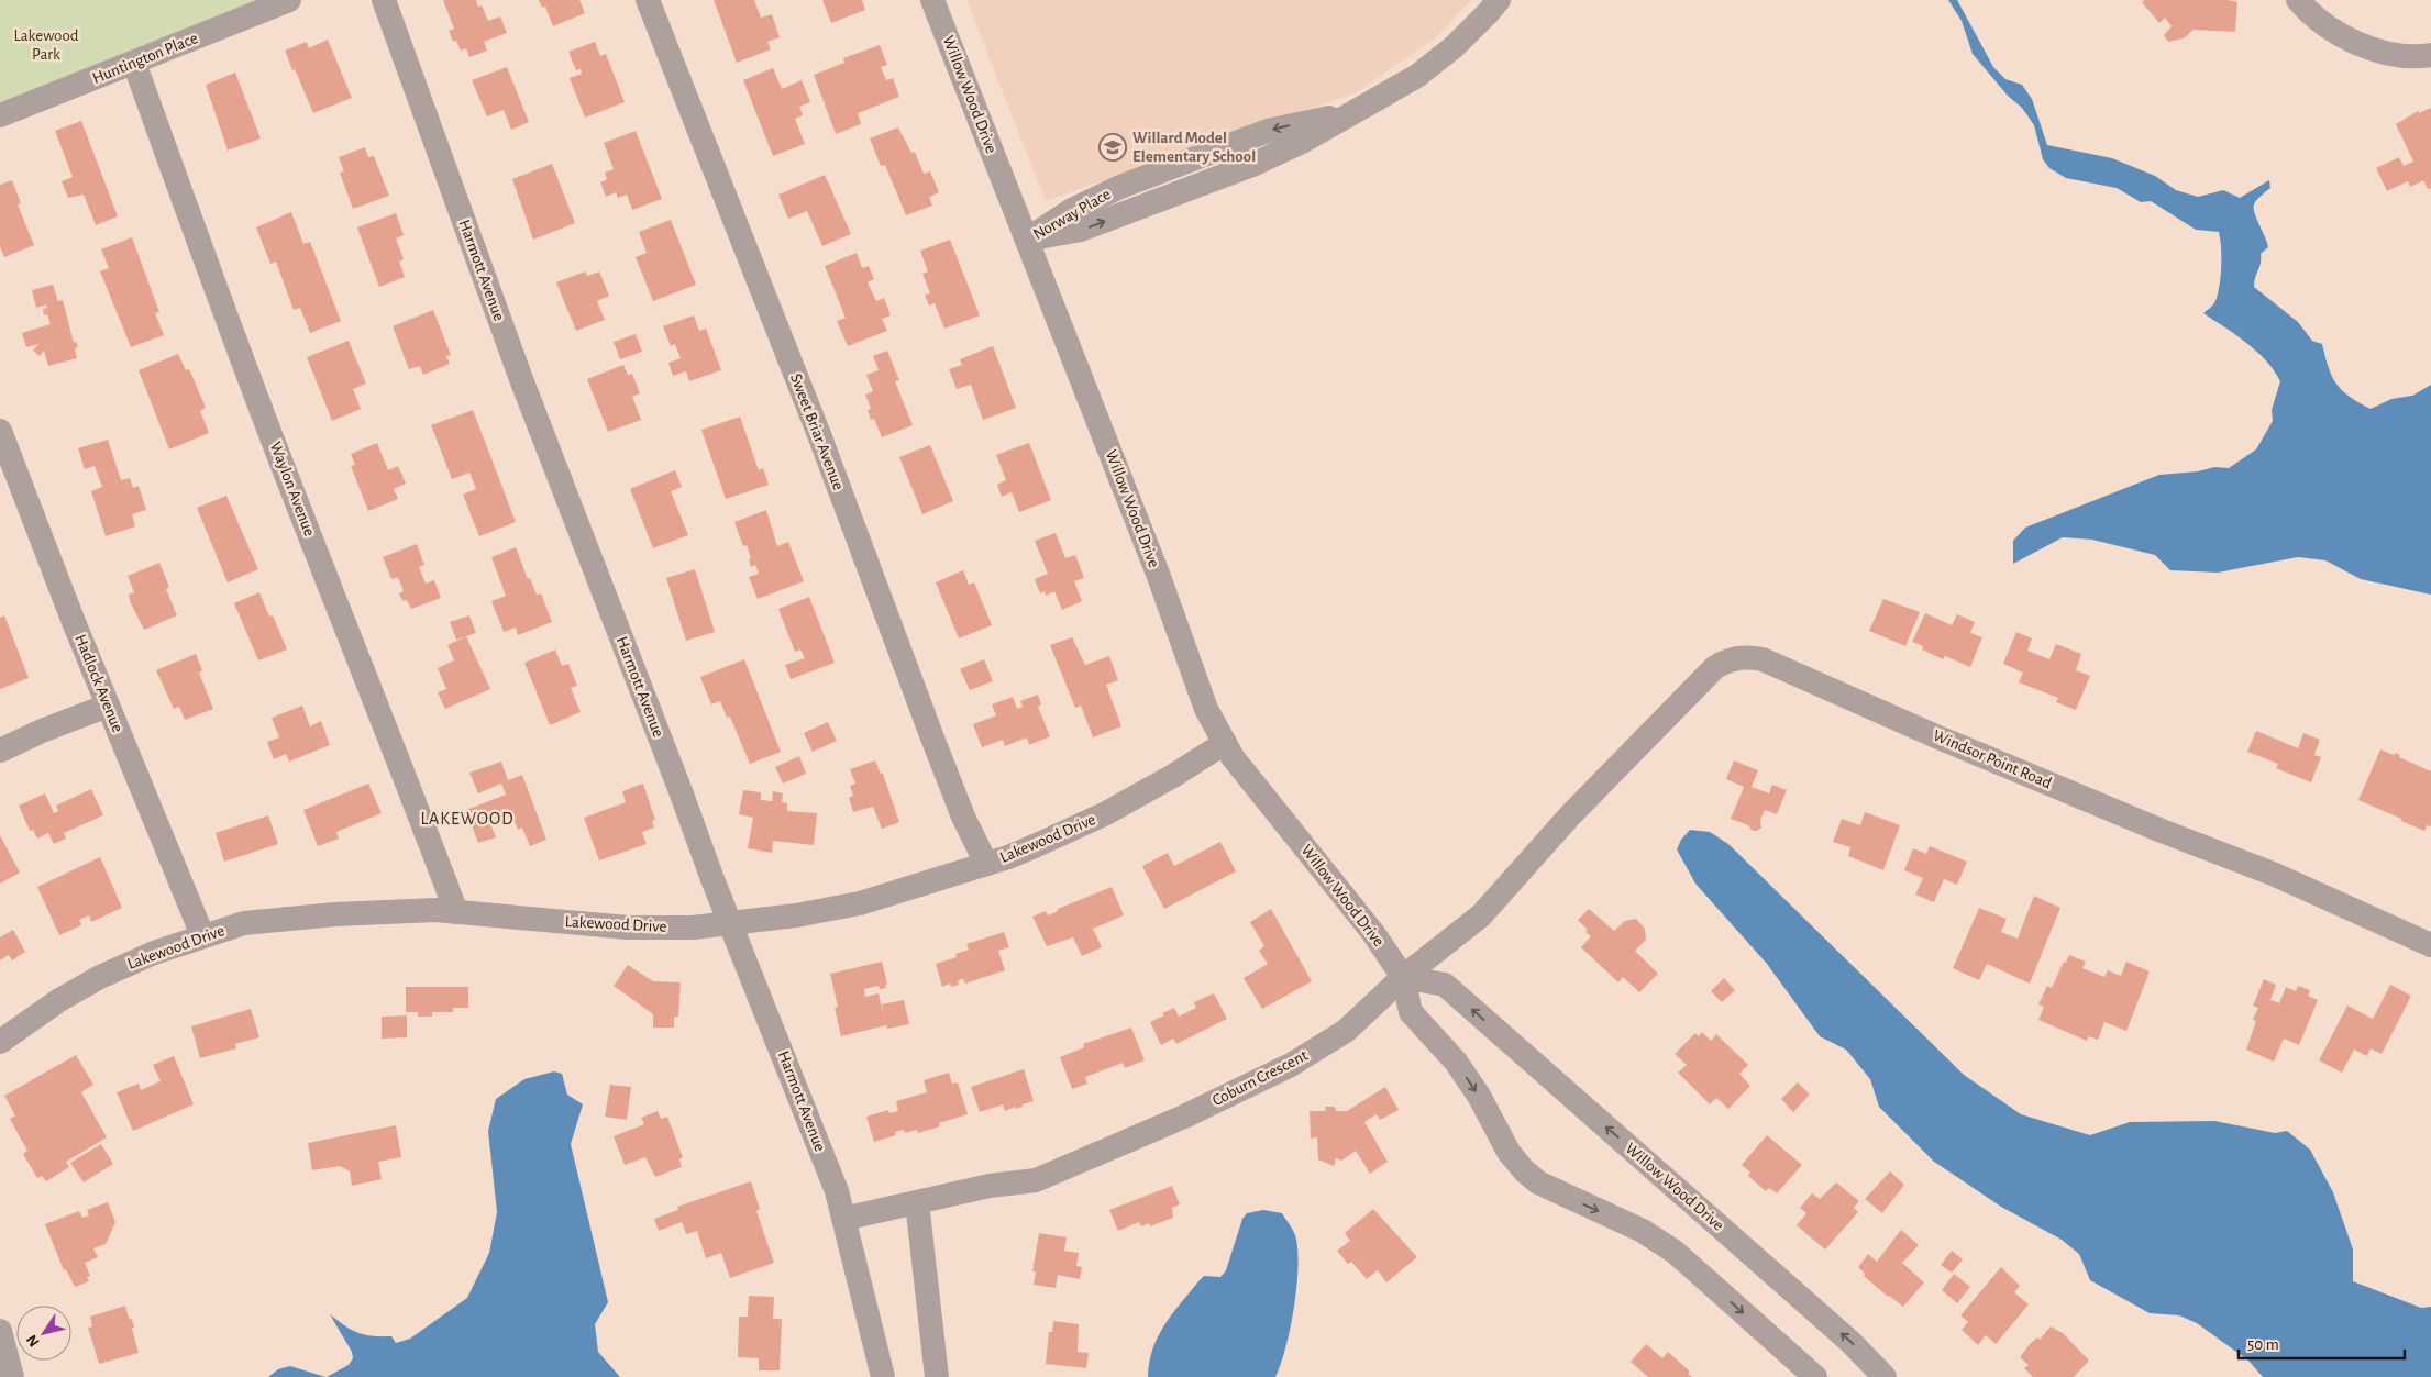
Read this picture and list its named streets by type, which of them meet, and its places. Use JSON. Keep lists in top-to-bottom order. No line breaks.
{"streets":{"street":["Huntington Place","Willow Wood Drive","Norway Place","Harmott Avenue","Sweet Briar Avenue","Waylon Avenue","Hadlock Avenue","Windsor Point Road","Lakewood Drive","Coburn Crescent"]},"crossings":[["Huntington Place","Waylon Avenue"],["Willow Wood Drive","Norway Place"],["Willow Wood Drive","Lakewood Drive"],["Willow Wood Drive","Coburn Crescent"],["Harmott Avenue","Lakewood Drive"],["Harmott Avenue","Coburn Crescent"],["Sweet Briar Avenue","Lakewood Drive"],["Waylon Avenue","Lakewood Drive"],["Hadlock Avenue","Lakewood Drive"],["Windsor Point Road","Coburn Crescent"]],"districts":["LAKEWOOD"],"parks":["Lakewood Park"],"places":{"school or university":["Willard Model Elementary School"]},"scale_bar":"50 m","north":"bottom left"}
